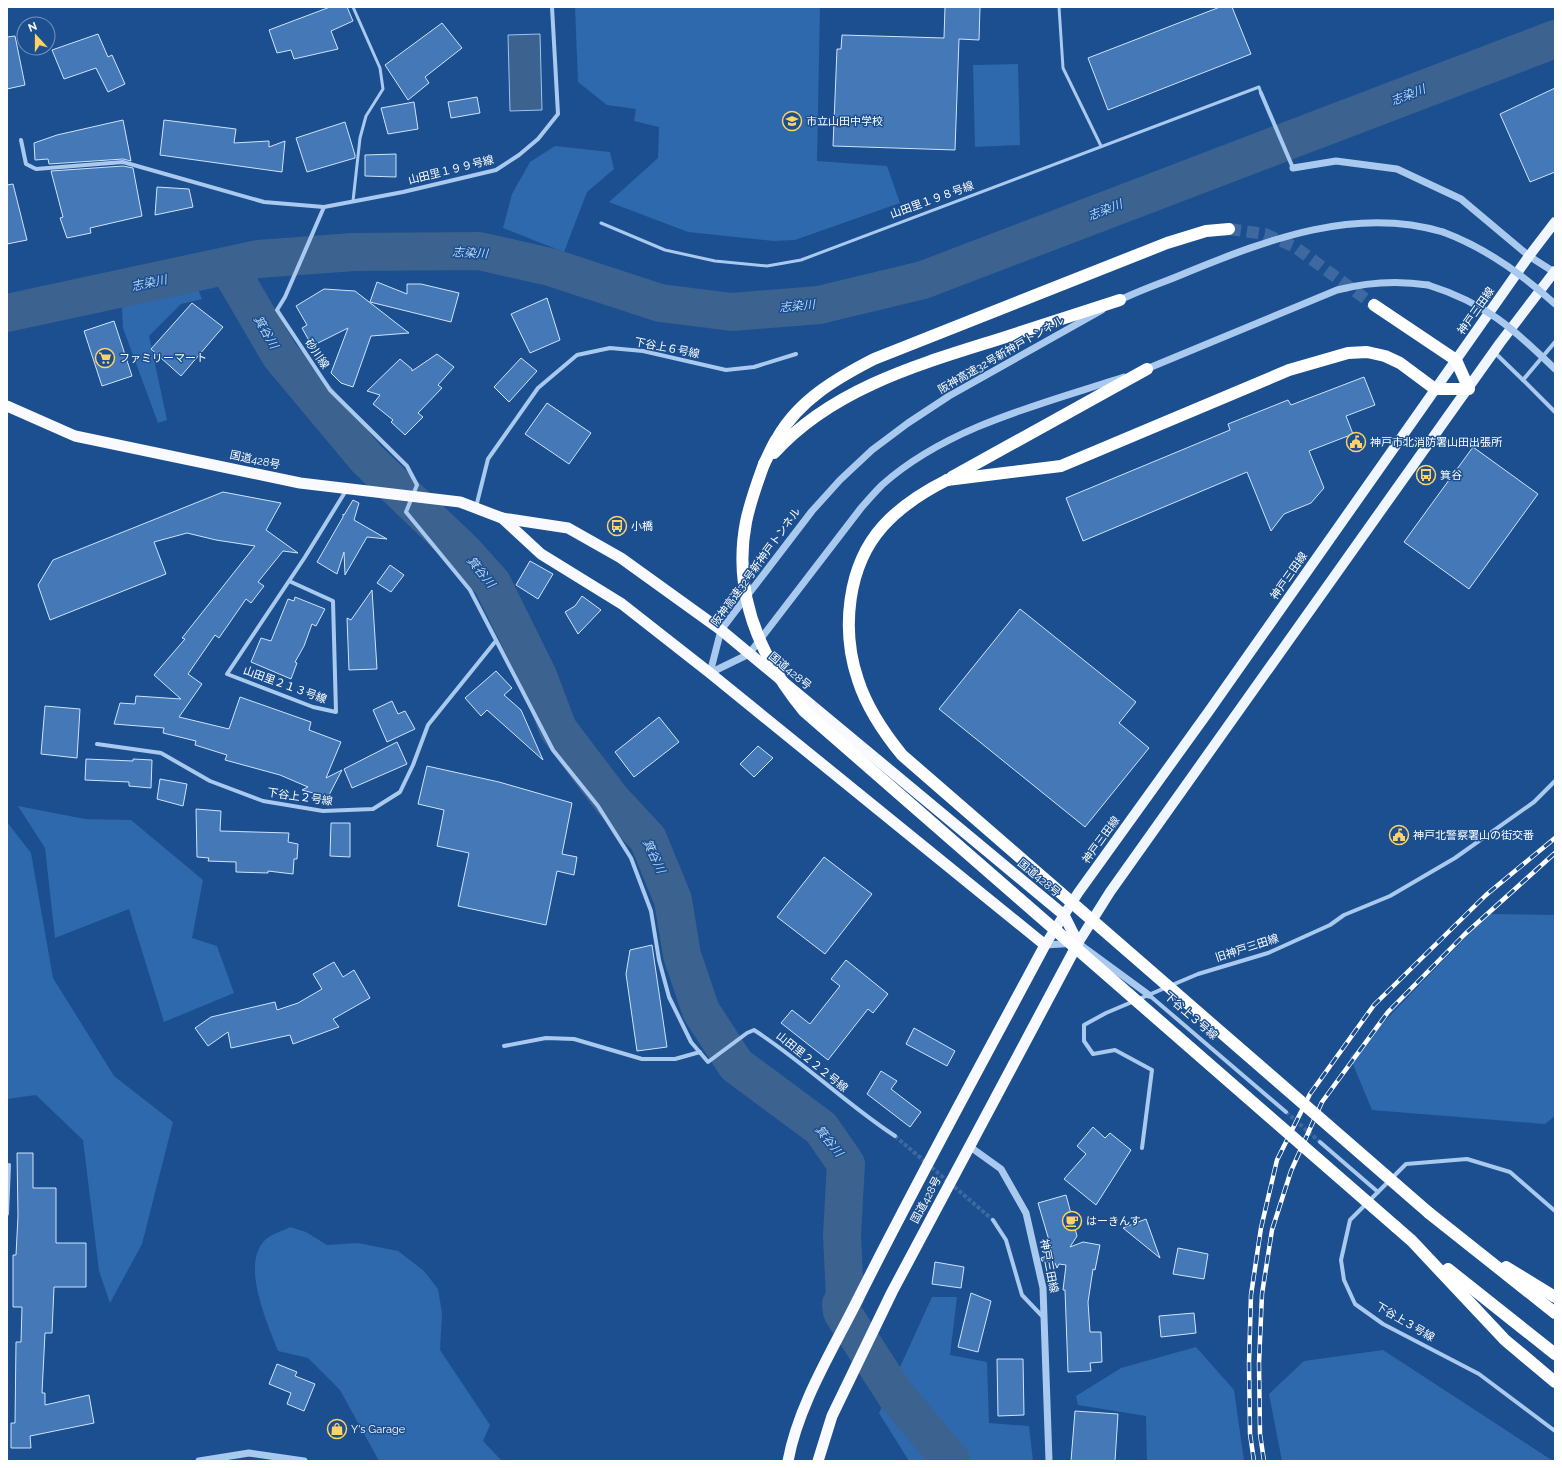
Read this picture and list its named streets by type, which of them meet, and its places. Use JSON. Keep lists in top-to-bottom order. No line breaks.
{"streets":{"highway":["国道428号"],"main road":["神戸三田線"],"street":["山田里１９９号線","下谷上６号線","砂川線","阪神高速32号新神戸トンネル","山田里２１３号線","下谷上２号線","旧神戸三田線","下谷上３号線","山田里２２２号線"],"lane":["山田里１９８号線"]},"crossings":[["山田里１９９号線","砂川線"],["神戸三田線","国道428号"],["下谷上６号線","国道428号"],["砂川線","国道428号"],["阪神高速32号新神戸トンネル","国道428号"],["国道428号","山田里２１３号線"],["国道428号","下谷上３号線"],["旧神戸三田線","下谷上３号線"]],"water":["志染川","箕谷川"],"places":{"school or university":["市立山田中学校"],"supermarket":["ファミリーマート"],"public building":["神戸市北消防署山田出張所","神戸北警察署山の街交番"],"bus stop":["箕谷","小橋"],"cafe":["はーきんす"],"shop":["Y's Garage"]},"north":"top"}
